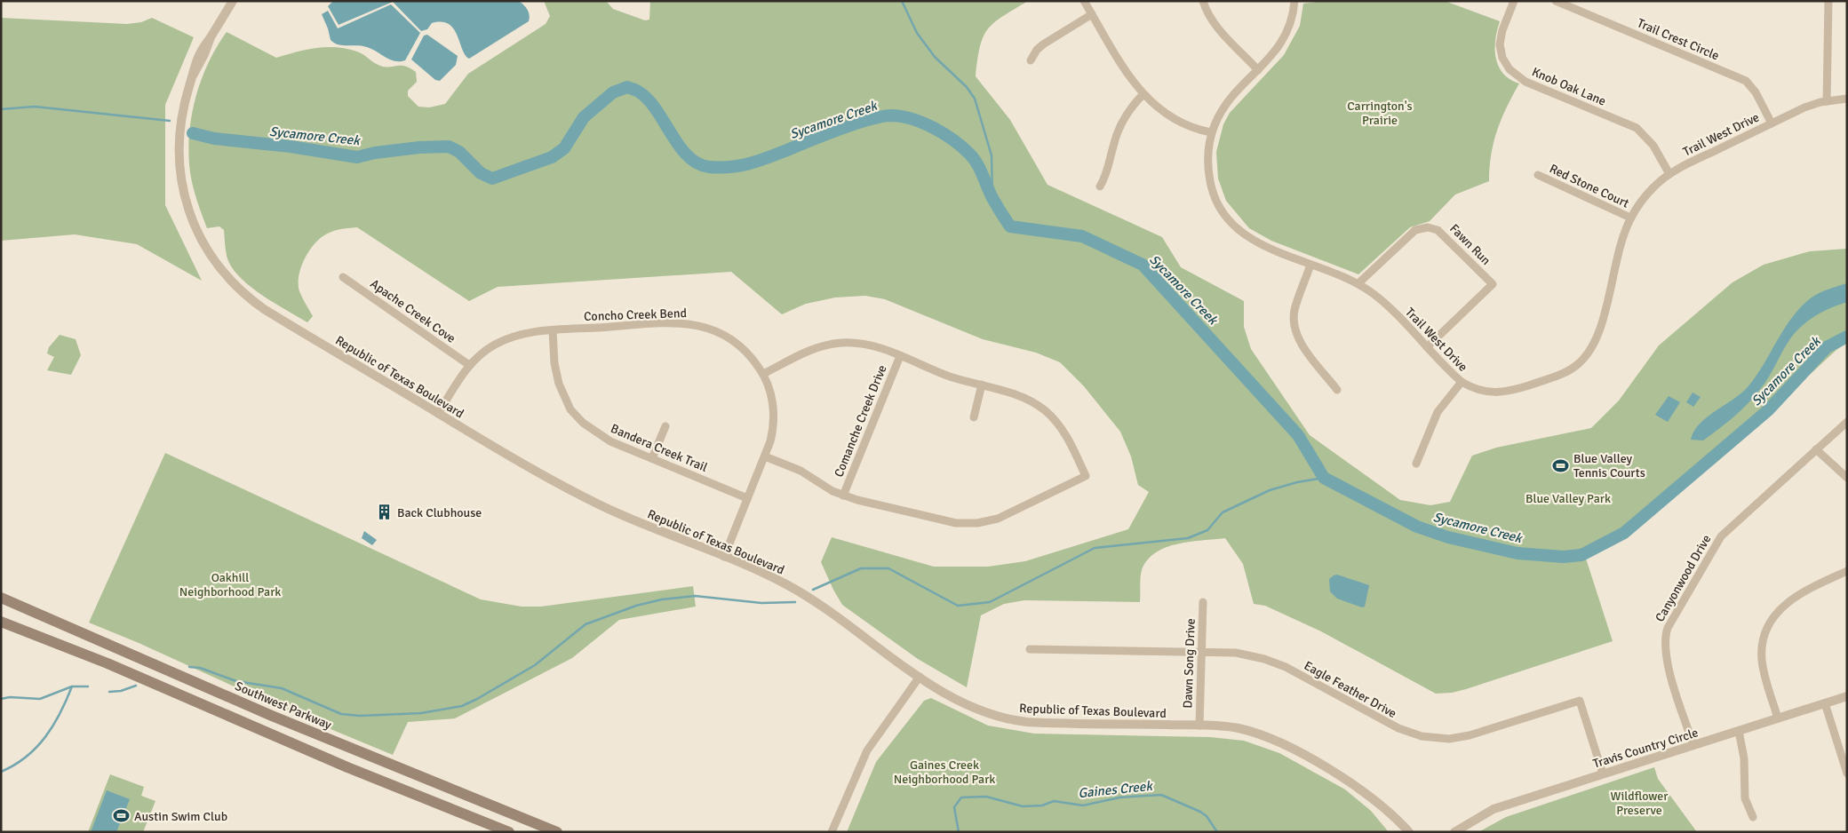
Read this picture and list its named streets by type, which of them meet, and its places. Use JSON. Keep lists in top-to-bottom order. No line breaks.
{"streets":{"main road":["Southwest Parkway"],"street":["Trail Crest Circle","Knob Oak Lane","Trail West Drive","Red Stone Court","Fawn Run","Apache Creek Cove","Concho Creek Bend","Republic of Texas Boulevard","Comanche Creek Drive","Bandera Creek Trail","Canyonwood Drive","Dawn Song Drive","Eagle Feather Drive","Travis Country Circle"]},"crossings":[["Trail Crest Circle","Trail West Drive"],["Knob Oak Lane","Trail West Drive"],["Trail West Drive","Red Stone Court"],["Trail West Drive","Fawn Run"],["Apache Creek Cove","Concho Creek Bend"],["Concho Creek Bend","Republic of Texas Boulevard"],["Concho Creek Bend","Bandera Creek Trail"],["Republic of Texas Boulevard","Dawn Song Drive"],["Canyonwood Drive","Travis Country Circle"],["Dawn Song Drive","Eagle Feather Drive"],["Eagle Feather Drive","Travis Country Circle"]],"water":["Sycamore Creek","Gaines Creek"],"parks":["Carrington's Prairie","Blue Valley Park","Oakhill Neighborhood Park","Gaines Creek Neighborhood Park","Wildflower Preserve"],"places":{"sports":["Blue Valley Tennis Courts","Austin Swim Club"],"building":["Back Clubhouse"]}}
